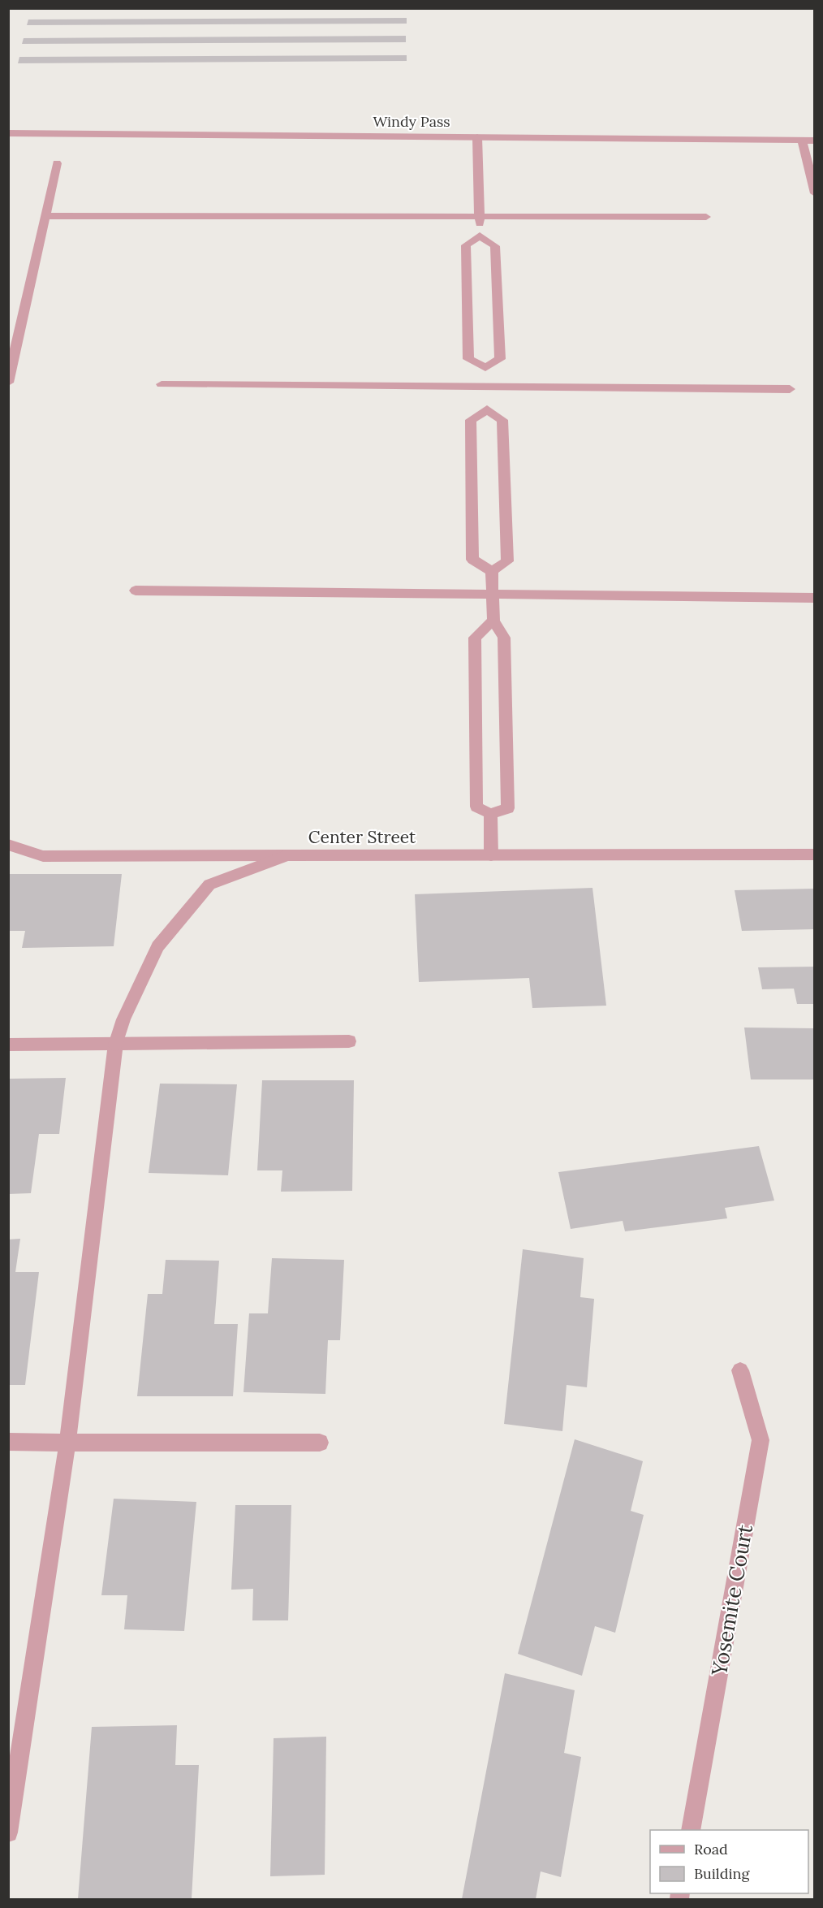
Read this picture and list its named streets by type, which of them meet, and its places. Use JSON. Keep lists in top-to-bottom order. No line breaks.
{"streets":{"street":["Windy Pass","Center Street","Yosemite Court"]},"legend":["Road","Building"]}
